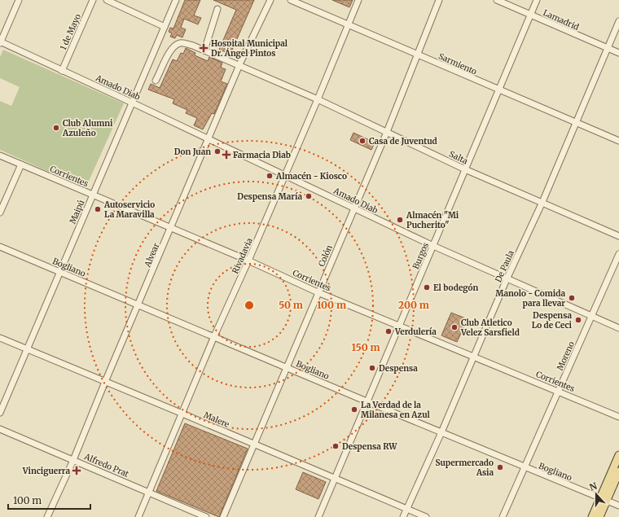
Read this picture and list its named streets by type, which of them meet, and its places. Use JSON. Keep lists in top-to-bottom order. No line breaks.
{"streets":{"street":["Lamadrid","1 de Mayo","Sarmiento","Amado Diab","Salta","Corrientes","Maipú","Alvear","Rivadavia","Colón","Burgos","De Paula","Bogliano","Moreno","Malere","Alfredo Prat"]},"crossings":[["Lamadrid","Burgos"],["Lamadrid","De Paula"],["1 de Mayo","Amado Diab"],["Sarmiento","Rivadavia"],["Sarmiento","Colón"],["Sarmiento","Burgos"],["Sarmiento","De Paula"],["Amado Diab","Maipú"],["Amado Diab","Alvear"],["Amado Diab","Rivadavia"],["Amado Diab","Colón"],["Amado Diab","Burgos"],["Amado Diab","De Paula"],["Amado Diab","Moreno"],["Salta","Alvear"],["Salta","Rivadavia"],["Salta","Colón"],["Salta","Burgos"],["Salta","De Paula"],["Corrientes","Maipú"],["Corrientes","Alvear"],["Corrientes","Rivadavia"],["Corrientes","Colón"],["Corrientes","Burgos"],["Corrientes","De Paula"],["Corrientes","Moreno"],["Maipú","Bogliano"],["Maipú","Malere"],["Alvear","Bogliano"],["Alvear","Malere"],["Alvear","Alfredo Prat"],["Rivadavia","Bogliano"],["Rivadavia","Malere"],["Rivadavia","Alfredo Prat"],["Colón","Bogliano"],["Colón","Malere"],["Burgos","Bogliano"],["Burgos","Malere"],["De Paula","Bogliano"],["De Paula","Malere"],["Bogliano","Moreno"]],"places":{"health":["Hospital Municipal Dr. Ángel Pintos","Farmacia Diab","Vinciguerra"],"other":["Club Alumni Azuleño","Casa de Juventud","Don Juan","Almacén - Kiosco","Despensa María","Autoservicio La Maravilla","Almacén \"Mi Pucherito\"","El bodegón","Manolo - Comida para llevar","Despensa Lo de Ceci","Club Atletico Velez Sarsfield","Verdulería","Despensa","La Verdad de la Milanesa en Azul","Despensa RW","Supermercado Asia"]},"scale_bar":"100 m","north":"top","rings":["50 m","100 m","200 m","150 m"]}
